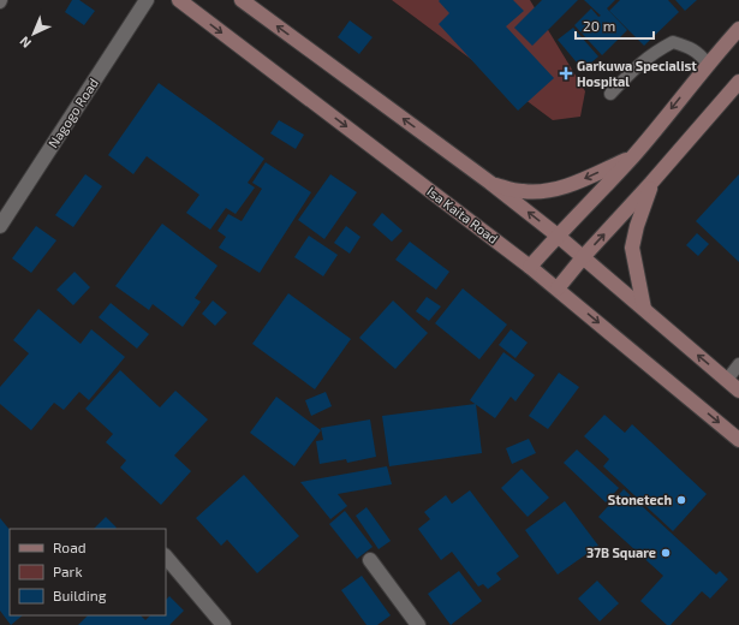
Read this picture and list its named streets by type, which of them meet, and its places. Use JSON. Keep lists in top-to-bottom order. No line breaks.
{"streets":{"main road":["Isa Kaita Road"],"street":["Nagogo Road"]},"places":{"health":["Garkuwa Specialist Hospital"],"other":["Stonetech","37B Square"]},"legend":["Road","Park","Building"],"scale_bar":"20 m","north":"bottom left"}
